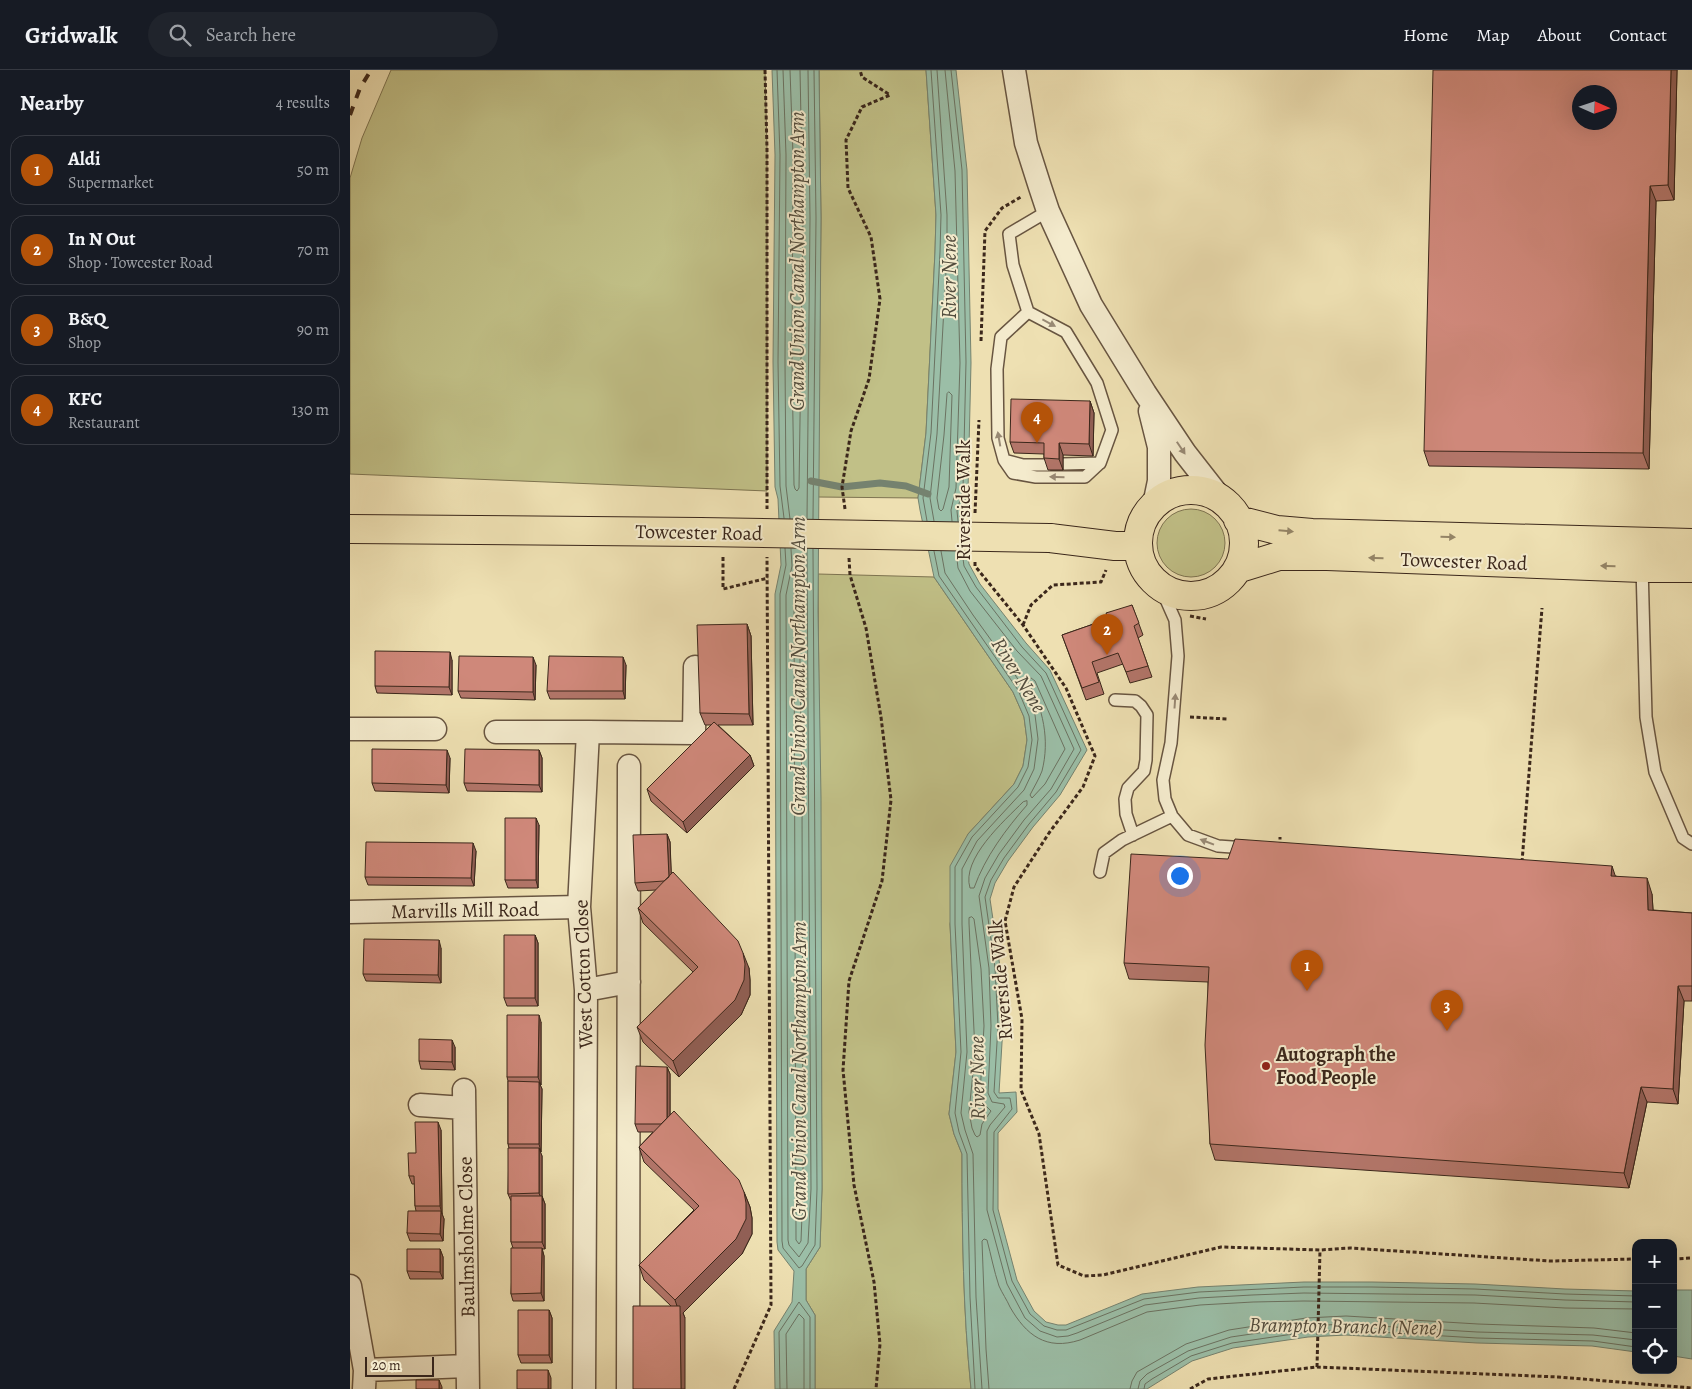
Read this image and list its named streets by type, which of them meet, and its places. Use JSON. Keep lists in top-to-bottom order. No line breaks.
{"streets":{"main road":["Towcester Road"],"street":["Marvills Mill Road","West Cotton Close","Baulmsholme Close"],"path":["Riverside Walk"]},"crossings":[["Marvills Mill Road","West Cotton Close"]],"water":["Grand Union Canal Northampton Arm","River Nene","Brampton Branch (Nene)"],"places":["Autograph the Food People"],"scale_bar":"20 m","north":"right","page":{"header":"Gridwalk","search":"Search here","nav":["Home","Map","About","Contact"],"heading":["Nearby","4 results"],"list":[{"mark":"1","name":"Aldi","note":"Supermarket","value":"50 m"},{"mark":"2","name":"In N Out","note":"Shop · Towcester Road","value":"70 m"},{"mark":"3","name":"B&Q","note":"Shop","value":"90 m"},{"mark":"4","name":"KFC","note":"Restaurant","value":"130 m"}],"pins":["4","2","1","3"],"map_buttons":["+","−"],"scale":"20 m"}}
